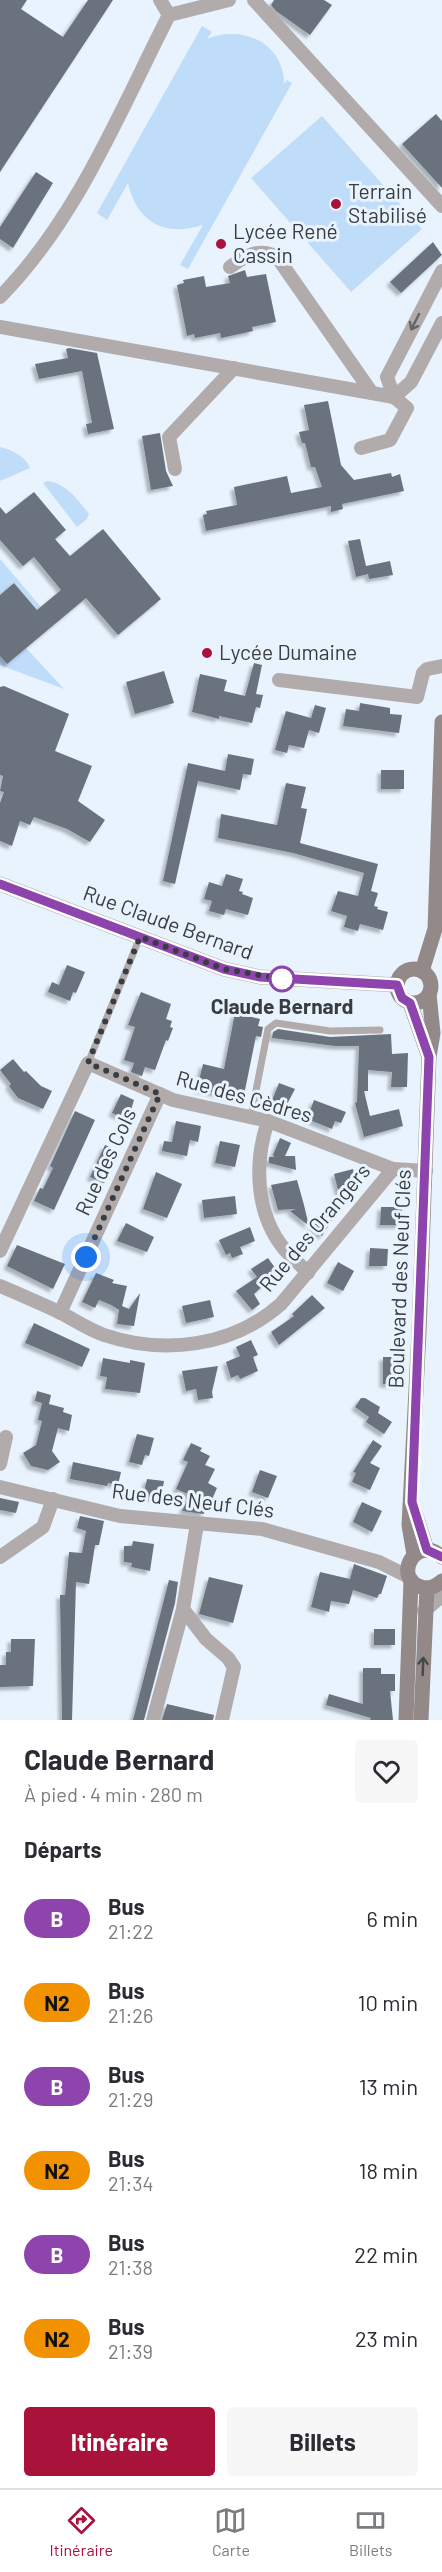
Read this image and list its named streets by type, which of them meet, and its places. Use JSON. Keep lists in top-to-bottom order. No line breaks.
{"streets":{"main road":["Boulevard des Neuf Clés"],"street":["Rue Claude Bernard","Rue des Cèdres","Rue des Cols","Rue des Orangers","Rue des Neuf Clés"]},"crossings":[["Rue Claude Bernard","Boulevard des Neuf Clés"],["Rue des Cèdres","Rue des Cols"],["Rue des Cèdres","Rue des Orangers"],["Rue des Cèdres","Boulevard des Neuf Clés"],["Rue des Cols","Rue des Orangers"],["Boulevard des Neuf Clés","Rue des Neuf Clés"]],"places":["Terrain Stabilisé","Lycée René Cassin","Lycée Dumaine","Claude Bernard"],"lines":["bus line B"],"page":{"heading":[["Claude Bernard","À pied · 4 min · 280 m"],"Départs"],"list":[{"mark":"B","name":"Bus","note":"21:22","value":"6 min"},{"mark":"N2","name":"Bus","note":"21:26","value":"10 min"},{"mark":"B","name":"Bus","note":"21:29","value":"13 min"},{"mark":"N2","name":"Bus","note":"21:34","value":"18 min"},{"mark":"B","name":"Bus","note":"21:38","value":"22 min"},{"mark":"N2","name":"Bus","note":"21:39","value":"23 min"}],"buttons":["Itinéraire","Billets"],"tabs":["Itinéraire","Carte","Billets"]}}
